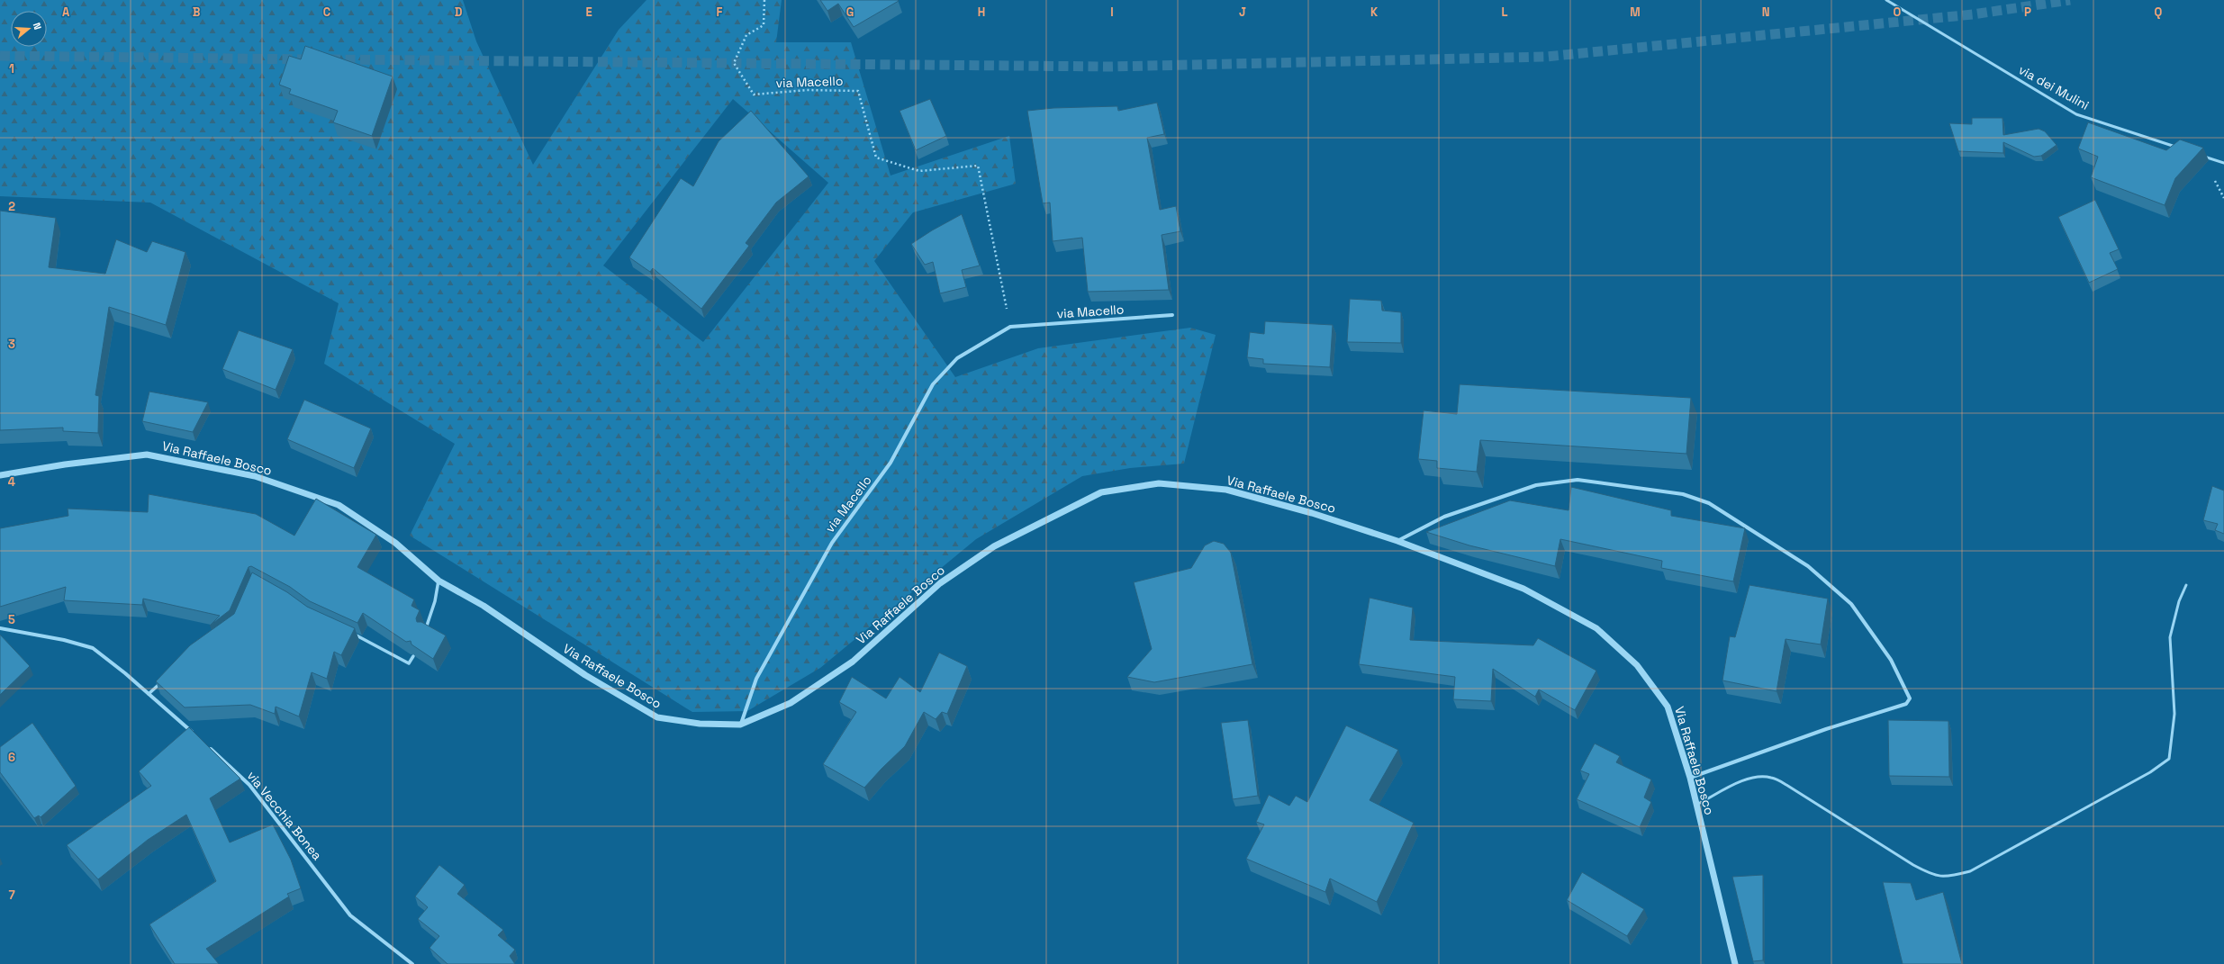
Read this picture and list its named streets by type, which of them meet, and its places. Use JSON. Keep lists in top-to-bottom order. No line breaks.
{"streets":{"street":["via Macello","Via Raffaele Bosco","via Vecchia Bonea"],"lane":["via dei Mulini"]},"crossings":[["via Macello","Via Raffaele Bosco"]],"north":"right","grid":{"columns":["A","B","C","D","E","F","G","H","I","J","K","L","M","N","O","P","Q"],"rows":["1","2","3","4","5","6","7"]}}
